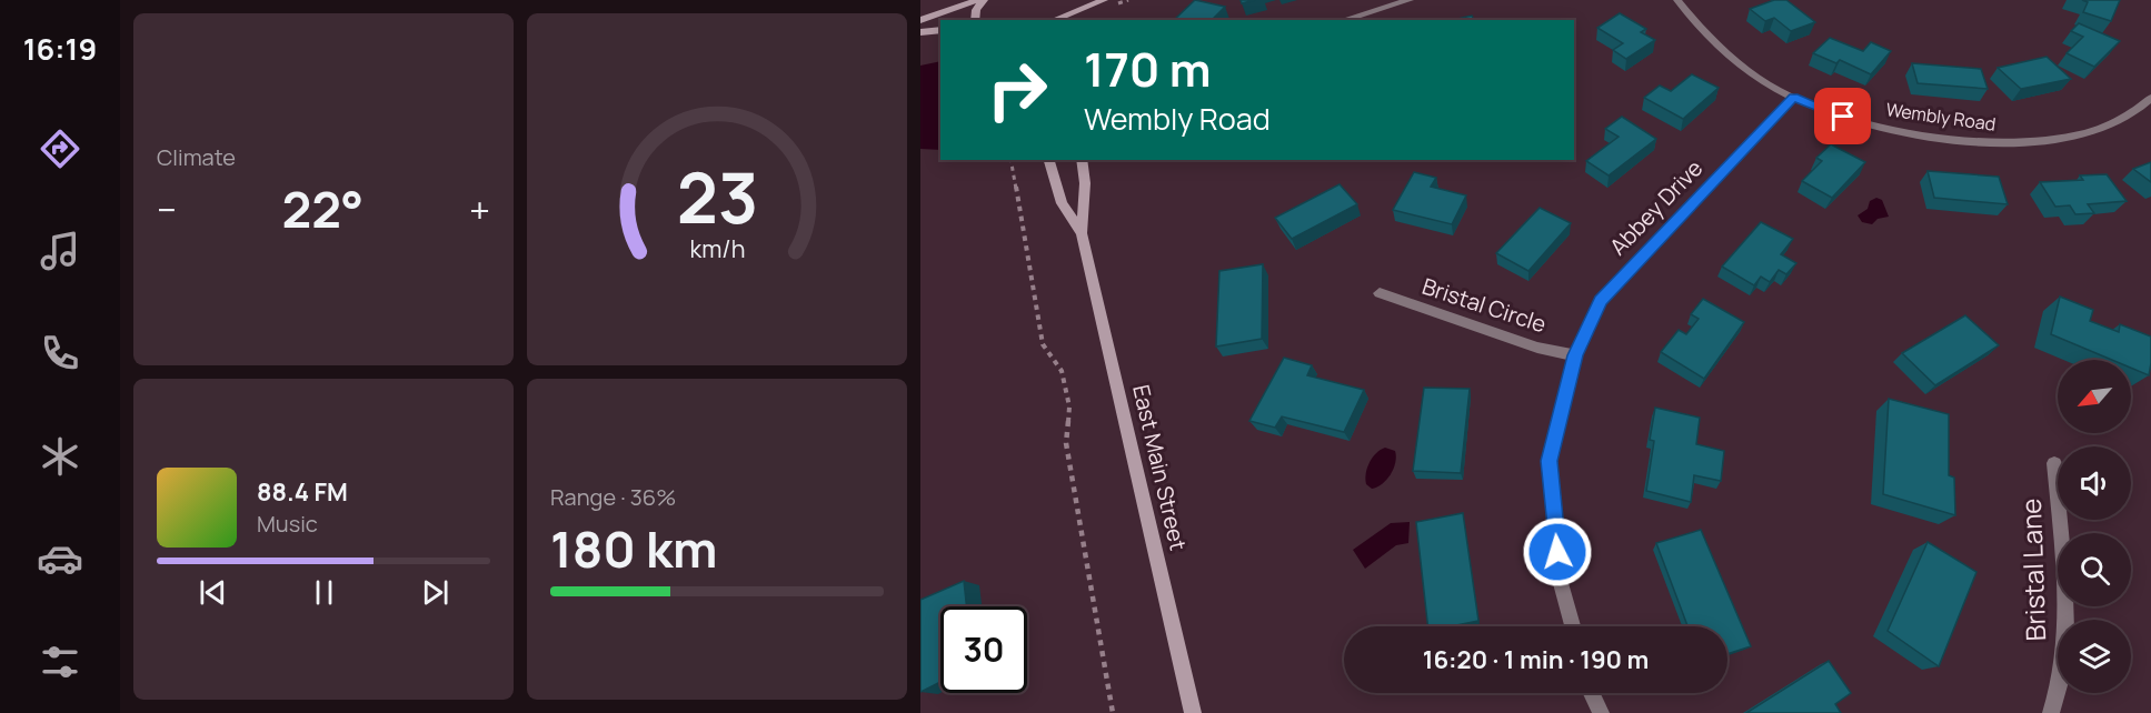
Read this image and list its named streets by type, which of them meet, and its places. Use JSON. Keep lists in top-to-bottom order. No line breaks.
{"streets":{"main road":["East Main Street"],"street":["Wembly Road","Abbey Drive","Bristal Circle","Bristal Lane"]},"crossings":[["Wembly Road","Abbey Drive"],["Abbey Drive","Bristal Circle"]],"north":"bottom left","page":{"tabs":"16:19","tile":["Climate",["Range · 36%","180 km"]],"turn":["170 m","Wembly Road"],"heat":["−","22°","+"],"song":["88.4 FM","Music"],"limit":"30","trip":"16:20 · 1 min · 190 m","gauge":["23","km/h"]}}
